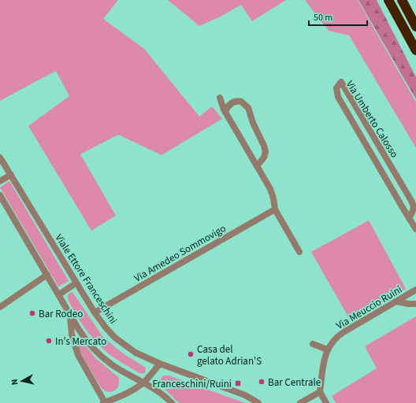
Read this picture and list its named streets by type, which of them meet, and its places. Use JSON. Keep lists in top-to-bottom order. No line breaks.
{"streets":{"street":["Via Umberto Calosso","Via Amedeo Sommovigo","Viale Ettore Franceschini","Via Meuccio Ruini"]},"crossings":[["Via Amedeo Sommovigo","Viale Ettore Franceschini"]],"places":{"other":["Bar Rodeo","In's Mercato","Casa del gelato Adrian'S","Bar Centrale"],"transit":["Franceschini/Ruini"]},"scale_bar":"50 m","north":"left"}
